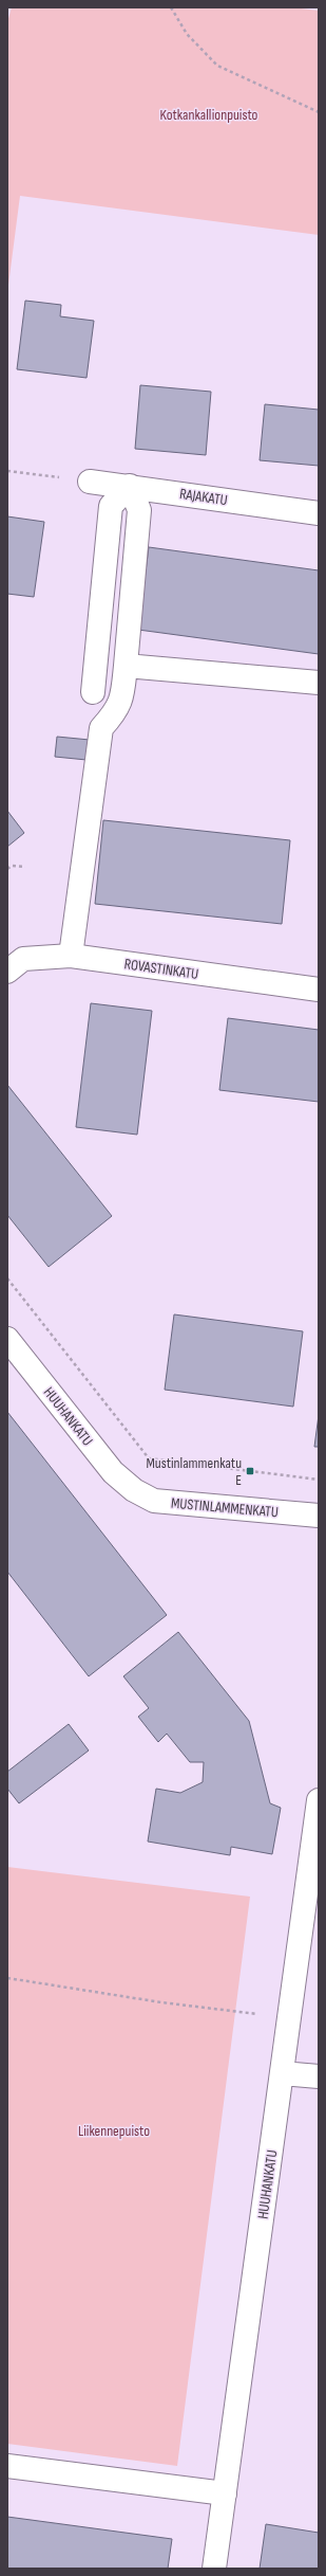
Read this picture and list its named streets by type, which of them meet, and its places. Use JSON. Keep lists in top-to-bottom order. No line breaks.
{"streets":{"street":["RAJAKATU","ROVASTINKATU","HUUHANKATU","MUSTINLAMMENKATU"]},"crossings":[["HUUHANKATU","MUSTINLAMMENKATU"]],"parks":["Kotkankallionpuisto","Liikennepuisto"],"places":{"transit":["Mustinlammenkatu E"]}}
